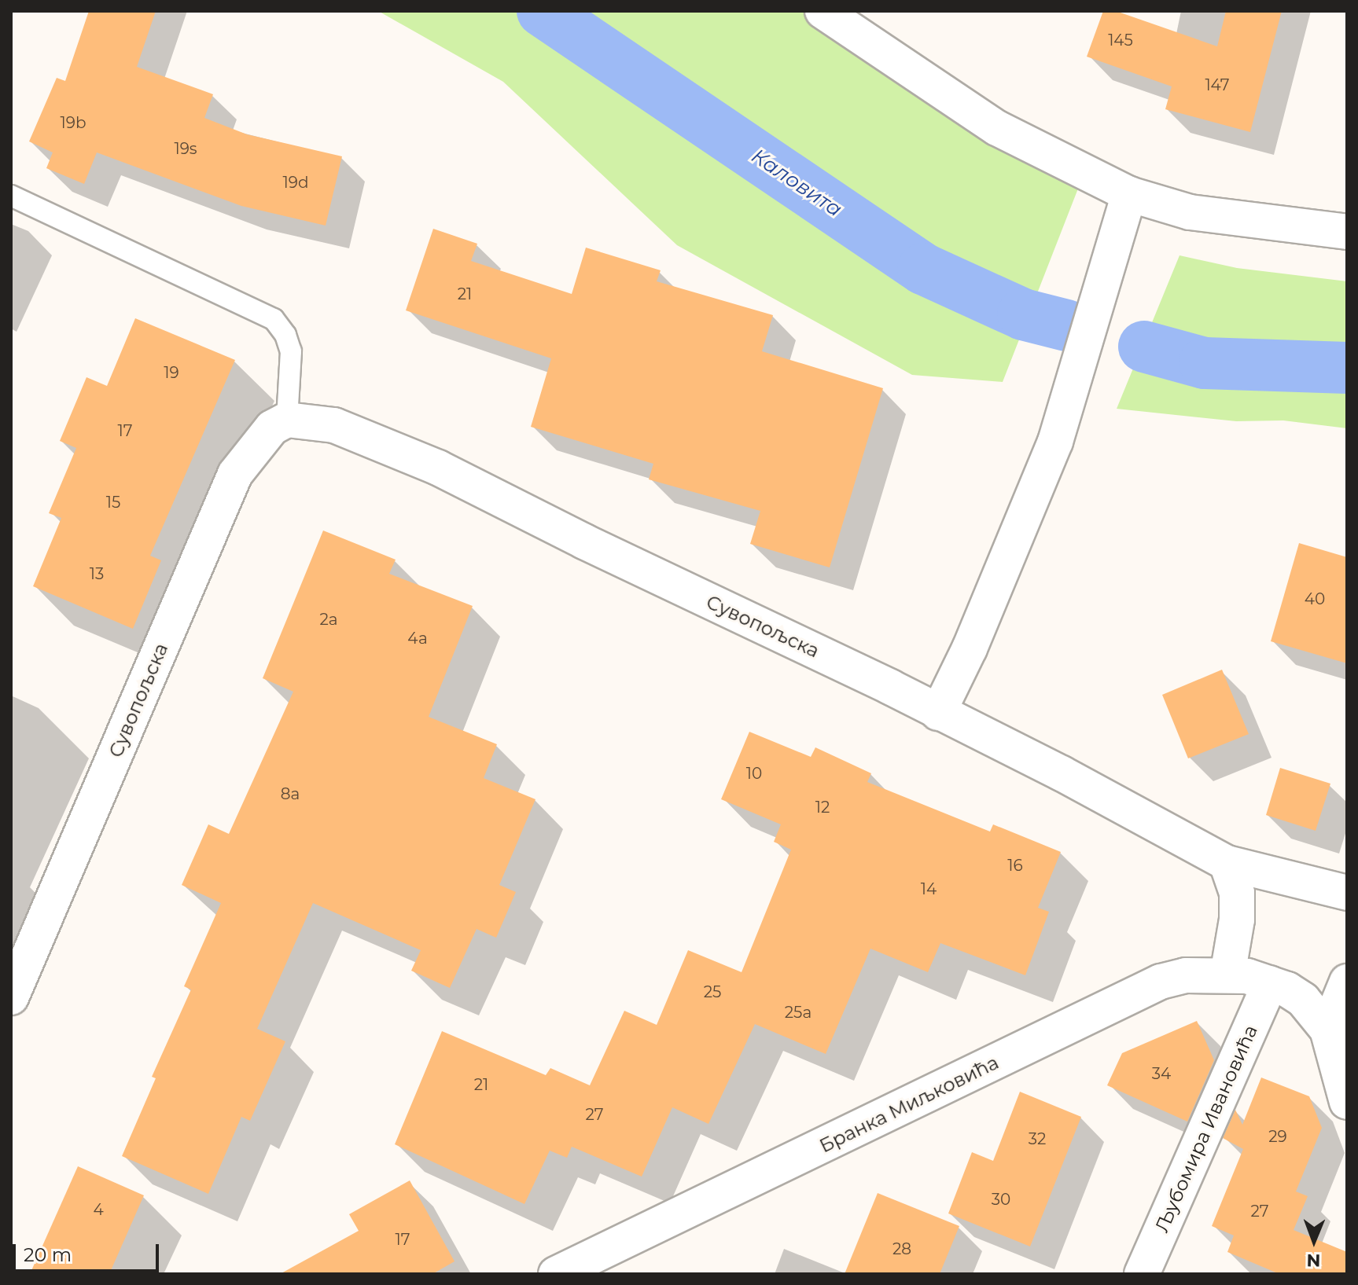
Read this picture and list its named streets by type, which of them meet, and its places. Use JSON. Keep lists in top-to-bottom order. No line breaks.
{"streets":{"street":["Сувопољска","Бранка Миљковића","Љубомира Ивановића"]},"crossings":[["Бранка Миљковића","Љубомира Ивановића"]],"water":["Каловита"],"house_numbers":["145","147","19b","19s","19d","21","19","17","15","13","40","2a","4a","10","8a","12","16","14","25","25a","34","21","27","29","32","30","4","27","17","28"],"scale_bar":"20 m","north":"bottom"}
